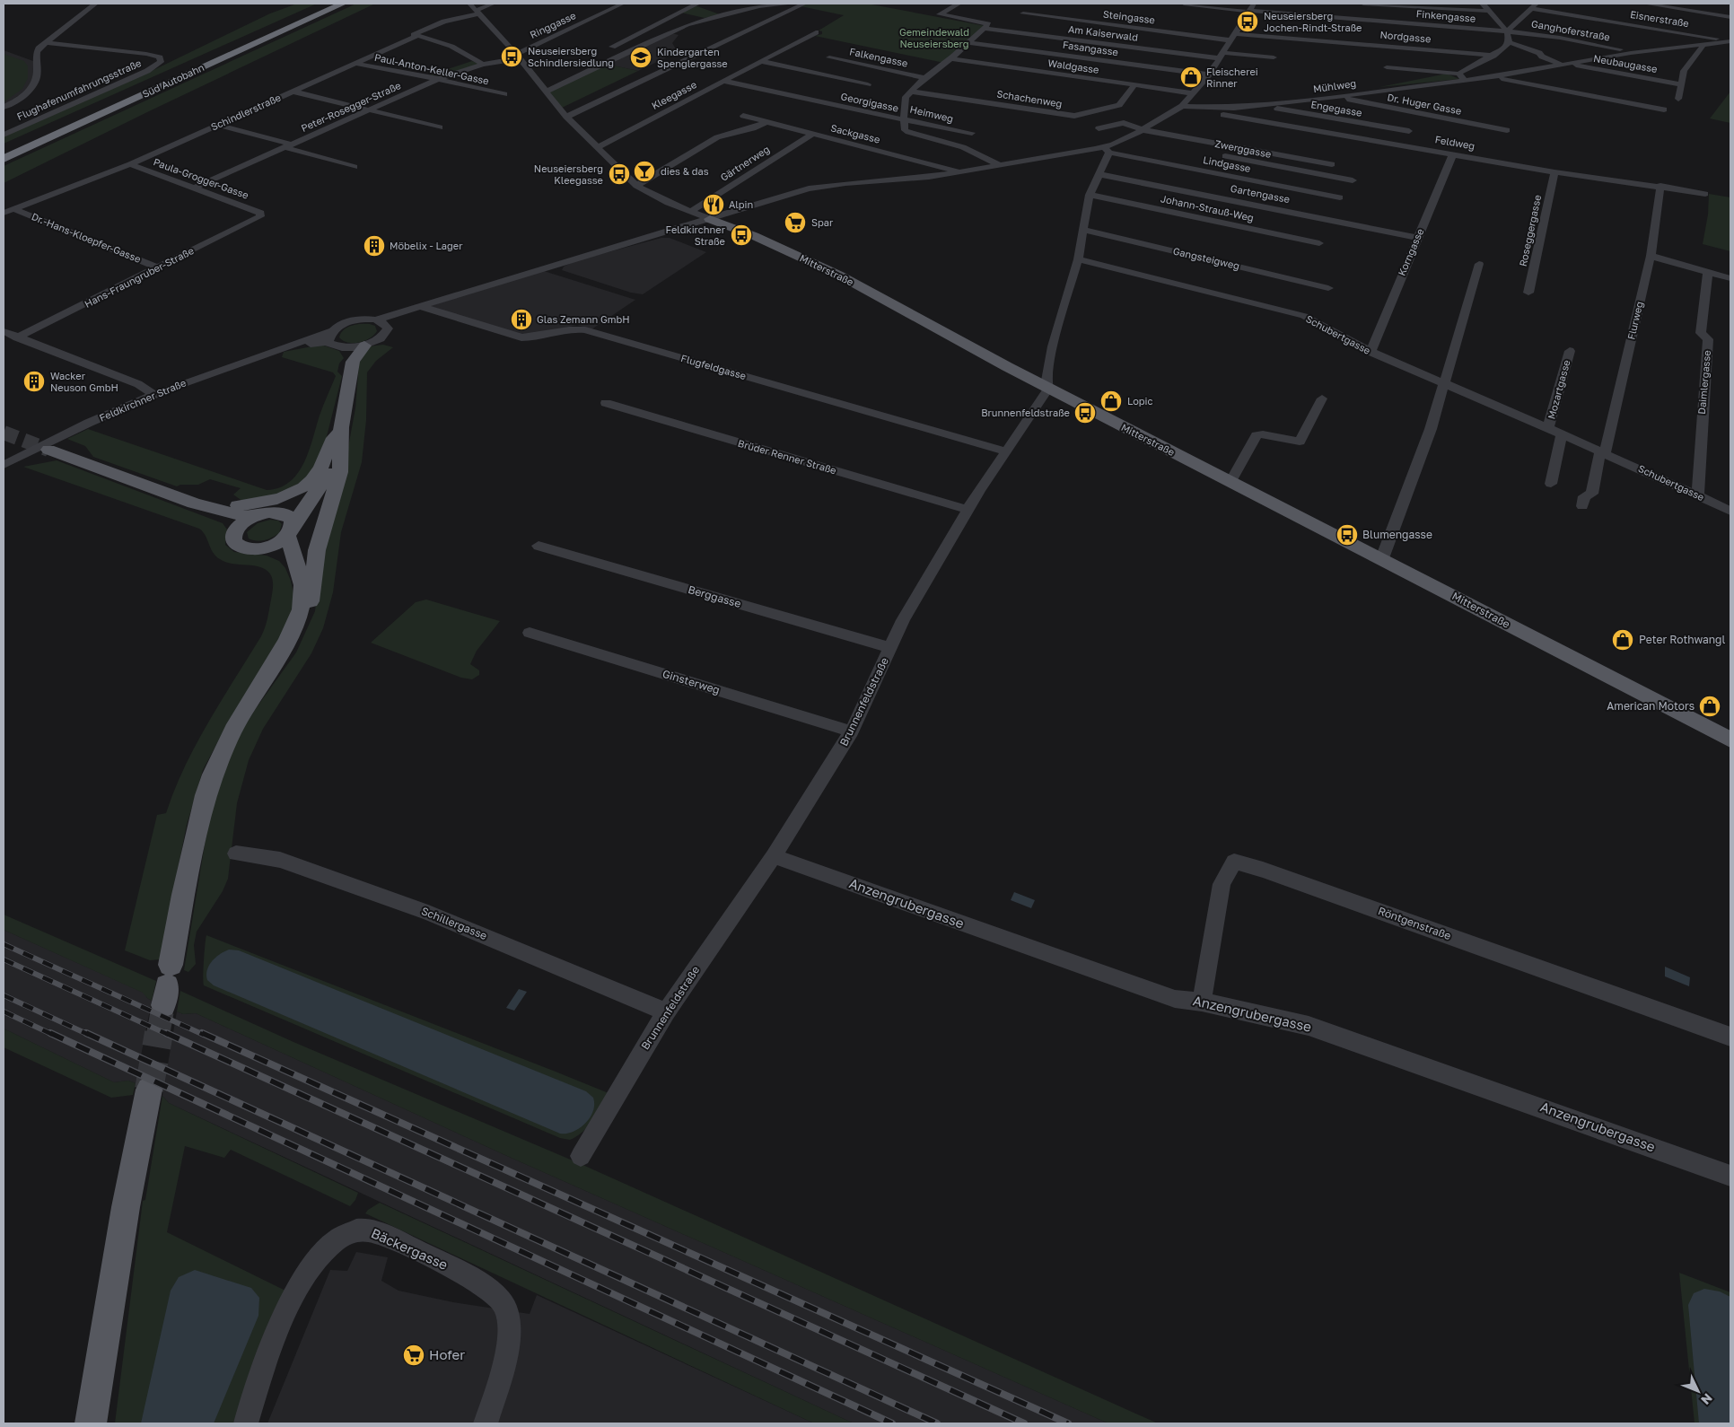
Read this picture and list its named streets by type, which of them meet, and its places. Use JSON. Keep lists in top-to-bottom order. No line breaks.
{"streets":{"highway":["Süd Autobahn"],"main road":["Mitterstraße"],"street":["Finkengasse","Steingasse","Eisnerstraße","Ringgasse","Ganghoferstraße","Am Kaiserwald","Nordgasse","Fasangasse","Falkengasse","Neubaugasse","Waldgasse","Paul-Anton-Keller-Gasse","Mühlweg","Flughafenumfahrungsstraße","Kleegasse","Schachenweg","Georgigasse","Dr. Huger Gasse","Peter-Rosegger-Straße","Engegasse","Schindlerstraße","Heimweg","Sackgasse","Feldweg","Zwerggasse","Gärtnerweg","Lindgasse","Paula-Grogger-Gasse","Gartengasse","Johann-Strauß-Weg","Roseggergasse","Dr.-Hans-Kloepfer-Gasse","Korngasse","Gangsteigweg","Hans-Fraungruber-Straße","Flurweg","Schubertgasse","Flugfeldgasse","Daimlergasse","Mozartgasse","Feldkirchner Straße","Brüder Renner Straße","Berggasse","Ginsterweg","Brunnenfeldstraße","Anzengrubergasse","Schillergasse","Röntgenstraße","Bäckergasse"]},"crossings":[["Finkengasse","Ganghoferstraße"],["Steingasse","Nordgasse"],["Eisnerstraße","Ganghoferstraße"],["Eisnerstraße","Mühlweg"],["Ringgasse","Peter-Rosegger-Straße"],["Ringgasse","Mitterstraße"],["Ganghoferstraße","Mühlweg"],["Am Kaiserwald","Heimweg"],["Fasangasse","Heimweg"],["Falkengasse","Heimweg"],["Neubaugasse","Mühlweg"],["Waldgasse","Schachenweg"],["Waldgasse","Heimweg"],["Paul-Anton-Keller-Gasse","Peter-Rosegger-Straße"],["Paul-Anton-Keller-Gasse","Schindlerstraße"],["Mühlweg","Dr. Huger Gasse"],["Mühlweg","Engegasse"],["Mühlweg","Feldweg"],["Kleegasse","Georgigasse"],["Kleegasse","Mitterstraße"],["Schachenweg","Heimweg"],["Georgigasse","Heimweg"],["Peter-Rosegger-Straße","Paula-Grogger-Gasse"],["Peter-Rosegger-Straße","Mitterstraße"],["Schindlerstraße","Paula-Grogger-Gasse"],["Schindlerstraße","Dr.-Hans-Kloepfer-Gasse"],["Schindlerstraße","Mitterstraße"],["Sackgasse","Gärtnerweg"],["Feldweg","Roseggergasse"],["Feldweg","Korngasse"],["Feldweg","Flurweg"],["Gärtnerweg","Mitterstraße"],["Paula-Grogger-Gasse","Hans-Fraungruber-Straße"],["Gartengasse","Korngasse"],["Dr.-Hans-Kloepfer-Gasse","Hans-Fraungruber-Straße"],["Korngasse","Schubertgasse"],["Mitterstraße","Brunnenfeldstraße"],["Flurweg","Schubertgasse"],["Schubertgasse","Daimlergasse"],["Schubertgasse","Mozartgasse"],["Flugfeldgasse","Brunnenfeldstraße"],["Brüder Renner Straße","Brunnenfeldstraße"],["Berggasse","Brunnenfeldstraße"],["Ginsterweg","Brunnenfeldstraße"],["Brunnenfeldstraße","Anzengrubergasse"],["Brunnenfeldstraße","Schillergasse"],["Anzengrubergasse","Röntgenstraße"]],"parks":["Gemeindewald Neuseiersberg"],"places":{"bus stop":["Neuseiersberg Jochen-Rindt-Straße","Neuseiersberg Schindlersiedlung","Neuseiersberg Kleegasse","Feldkirchner Straße","Brunnenfeldstraße","Blumengasse"],"school or university":["Kindergarten Spenglergasse"],"shop":["Fleischerei Rinner","Lopic","Peter Rothwangl","American Motors"],"bar":["dies & das"],"restaurant":["Alpin"],"supermarket":["Spar","Hofer"],"building":["Möbelix - Lager","Glas Zemann GmbH","Wacker Neuson GmbH"]},"north":"bottom right"}
